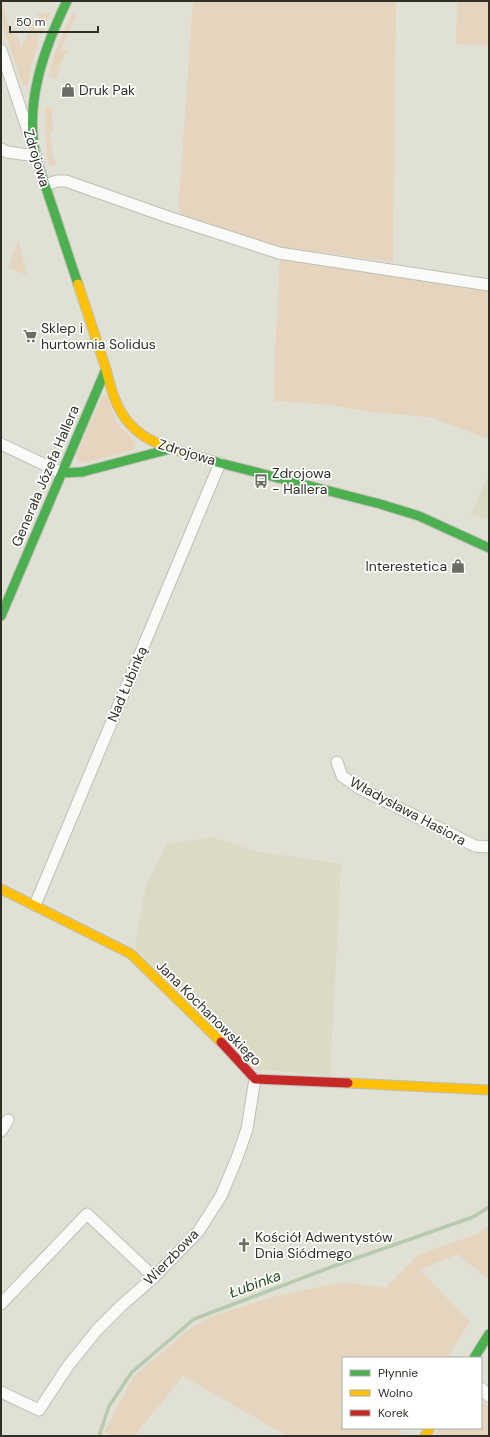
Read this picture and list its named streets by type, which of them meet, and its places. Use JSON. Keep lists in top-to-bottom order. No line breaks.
{"streets":{"street":["Zdrojowa","Generała Józefa Hallera","Nad Łubinką","Władysława Hasiora","Jana Kochanowskiego","Wierzbowa"]},"crossings":[["Zdrojowa","Generała Józefa Hallera"],["Zdrojowa","Nad Łubinką"],["Nad Łubinką","Jana Kochanowskiego"],["Jana Kochanowskiego","Wierzbowa"]],"water":["Łubinka"],"places":{"shop":["Druk Pak","Interestetica"],"supermarket":["Sklep i hurtownia Solidus"],"bus stop":["Zdrojowa - Hallera"],"church":["Kościół Adwentystów Dnia Siódmego"]},"legend":["Płynnie","Wolno","Korek"],"scale_bar":"50 m"}
